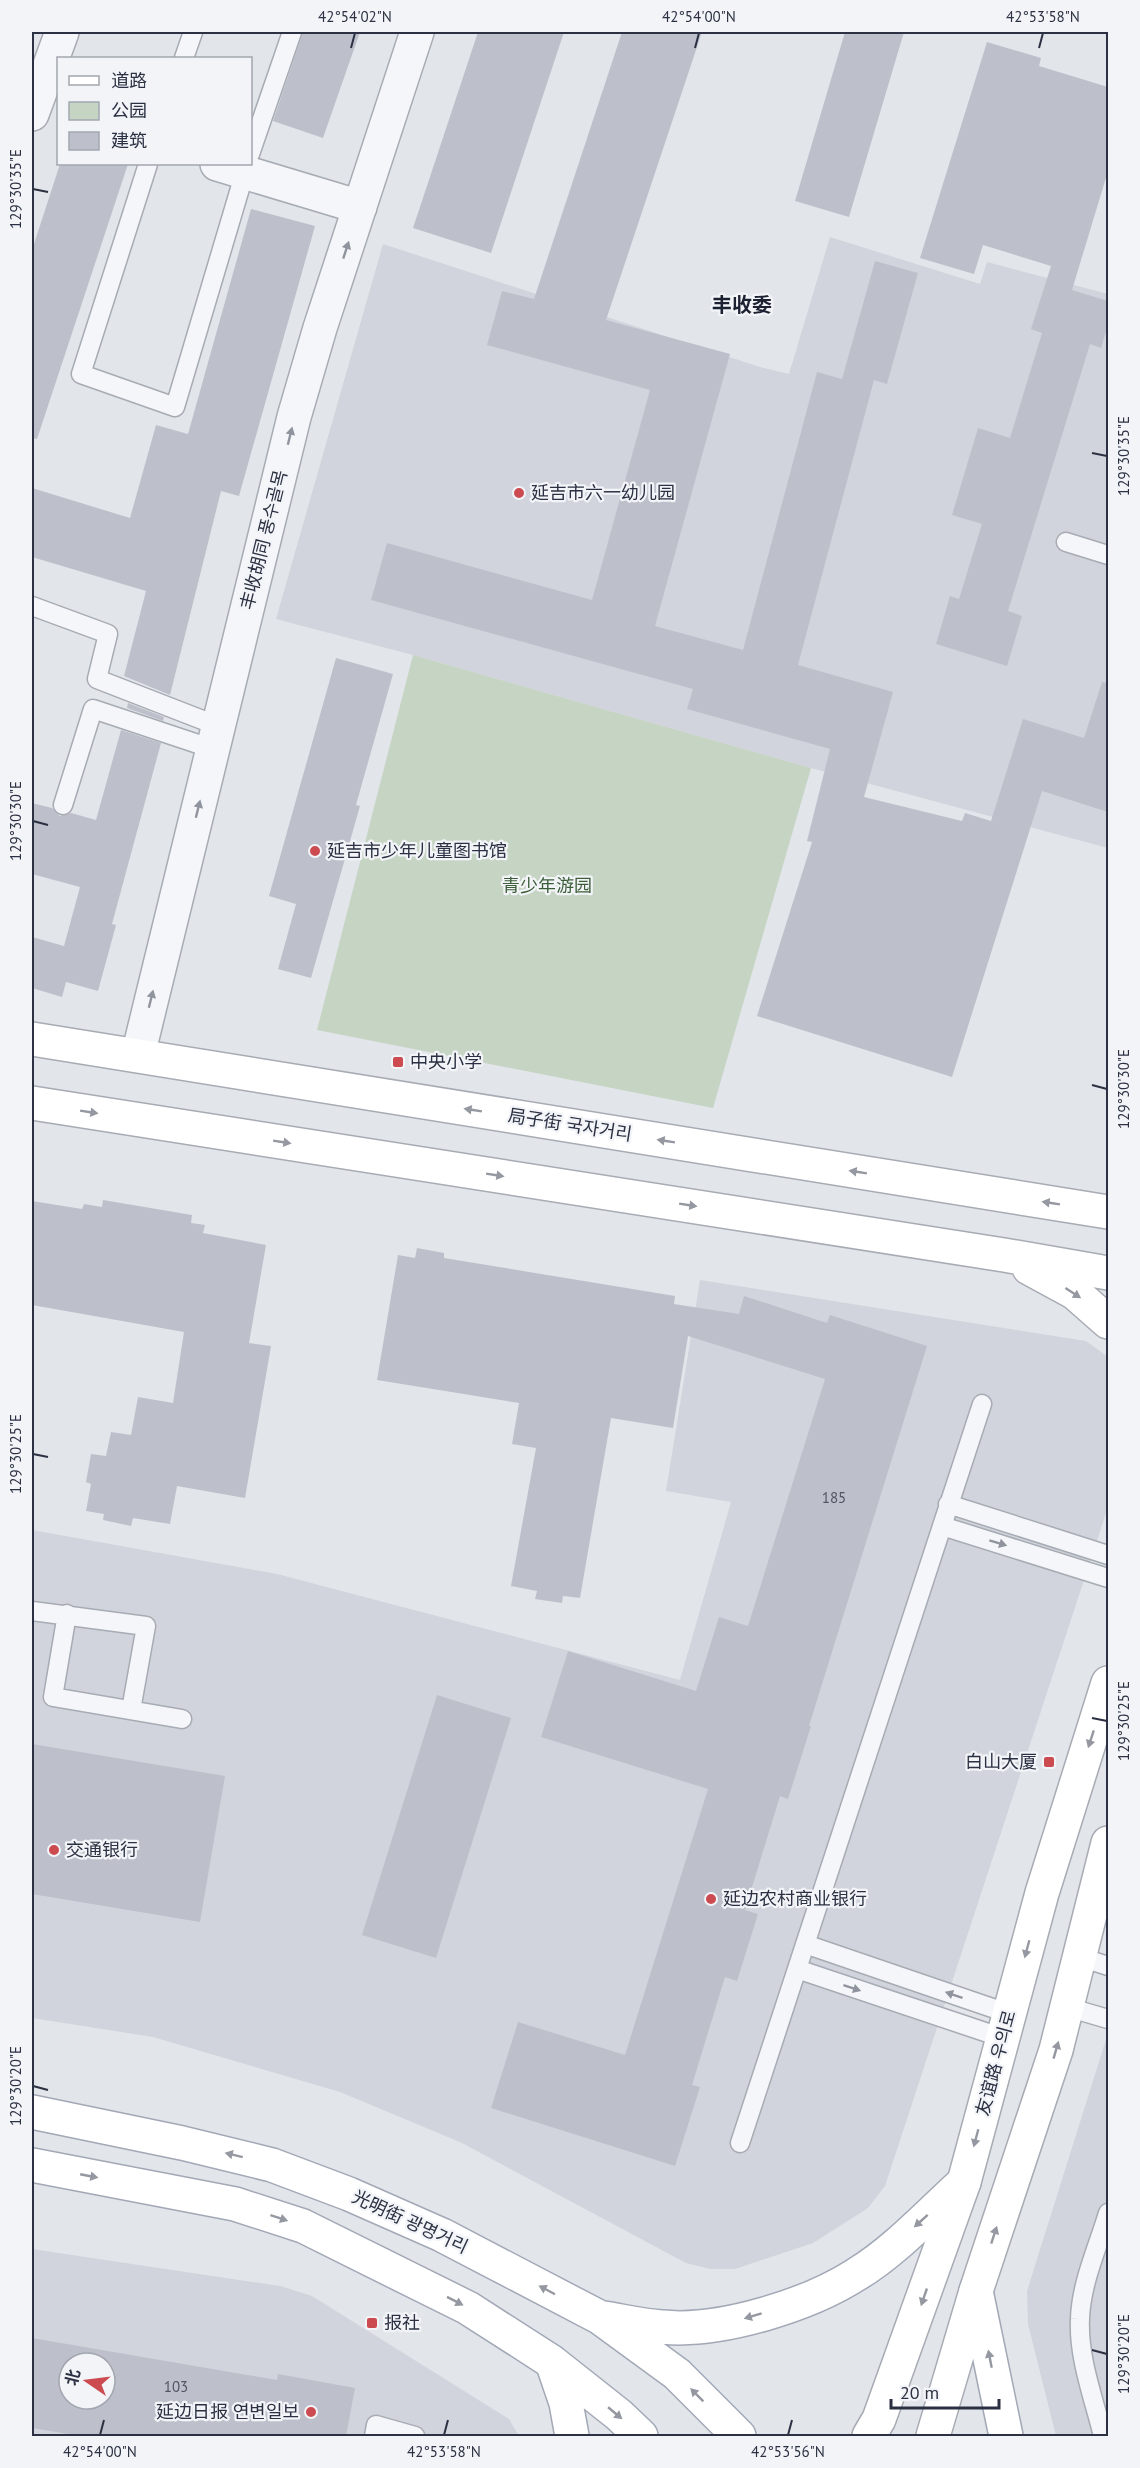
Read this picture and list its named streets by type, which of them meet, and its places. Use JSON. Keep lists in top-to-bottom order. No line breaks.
{"streets":{"main road":["局子街 국자거리","友谊路 우의로","光明街 광명거리"],"street":["丰收胡同 풍수골목"]},"crossings":[["丰收胡同 풍수골목","局子街 국자거리"]],"one_way":["丰收胡同 풍수골목"],"districts":["丰收委"],"parks":["青少年游园"],"places":{"other":["延吉市六一幼儿园","延吉市少年儿童图书馆","交通银行","延边农村商业银行","延边日报 연변일보"],"transit":["中央小学","白山大厦","报社"]},"house_numbers":["185","103"],"legend":["道路","公园","建筑"],"scale_bar":"20 m","north":"left","coordinates":["42°54'02\"N","42°54'00\"N","42°53'58\"N","129°30'35\"E","129°30'30\"E","129°30'25\"E","129°30'20\"E","42°53'56\"N"]}
